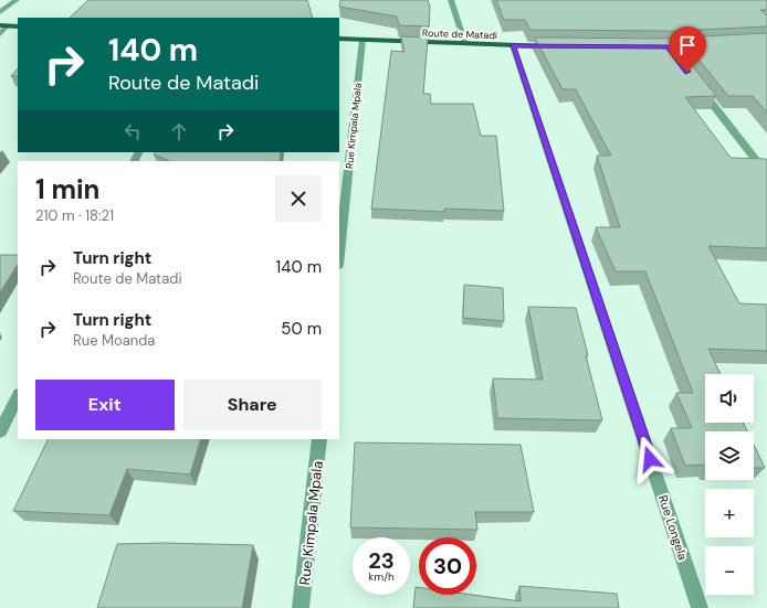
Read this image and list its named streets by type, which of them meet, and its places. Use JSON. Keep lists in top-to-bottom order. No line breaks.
{"streets":{"main road":["Route de Matadi"],"street":["Rue Kimpala Mpala","Rue Longela"]},"crossings":[["Route de Matadi","Rue Kimpala Mpala"],["Route de Matadi","Rue Longela"]],"page":{"turn":["140 m","Route de Matadi"],"heading":["1 min","210 m · 18:21"],"list":[{"name":"Turn right","note":"Route de Matadi","value":"140 m"},{"name":"Turn right","note":"Rue Moanda","value":"50 m"}],"buttons":["Exit","Share"],"map_buttons":["+","−"],"speed":"23 km/h","limit":"30"}}
